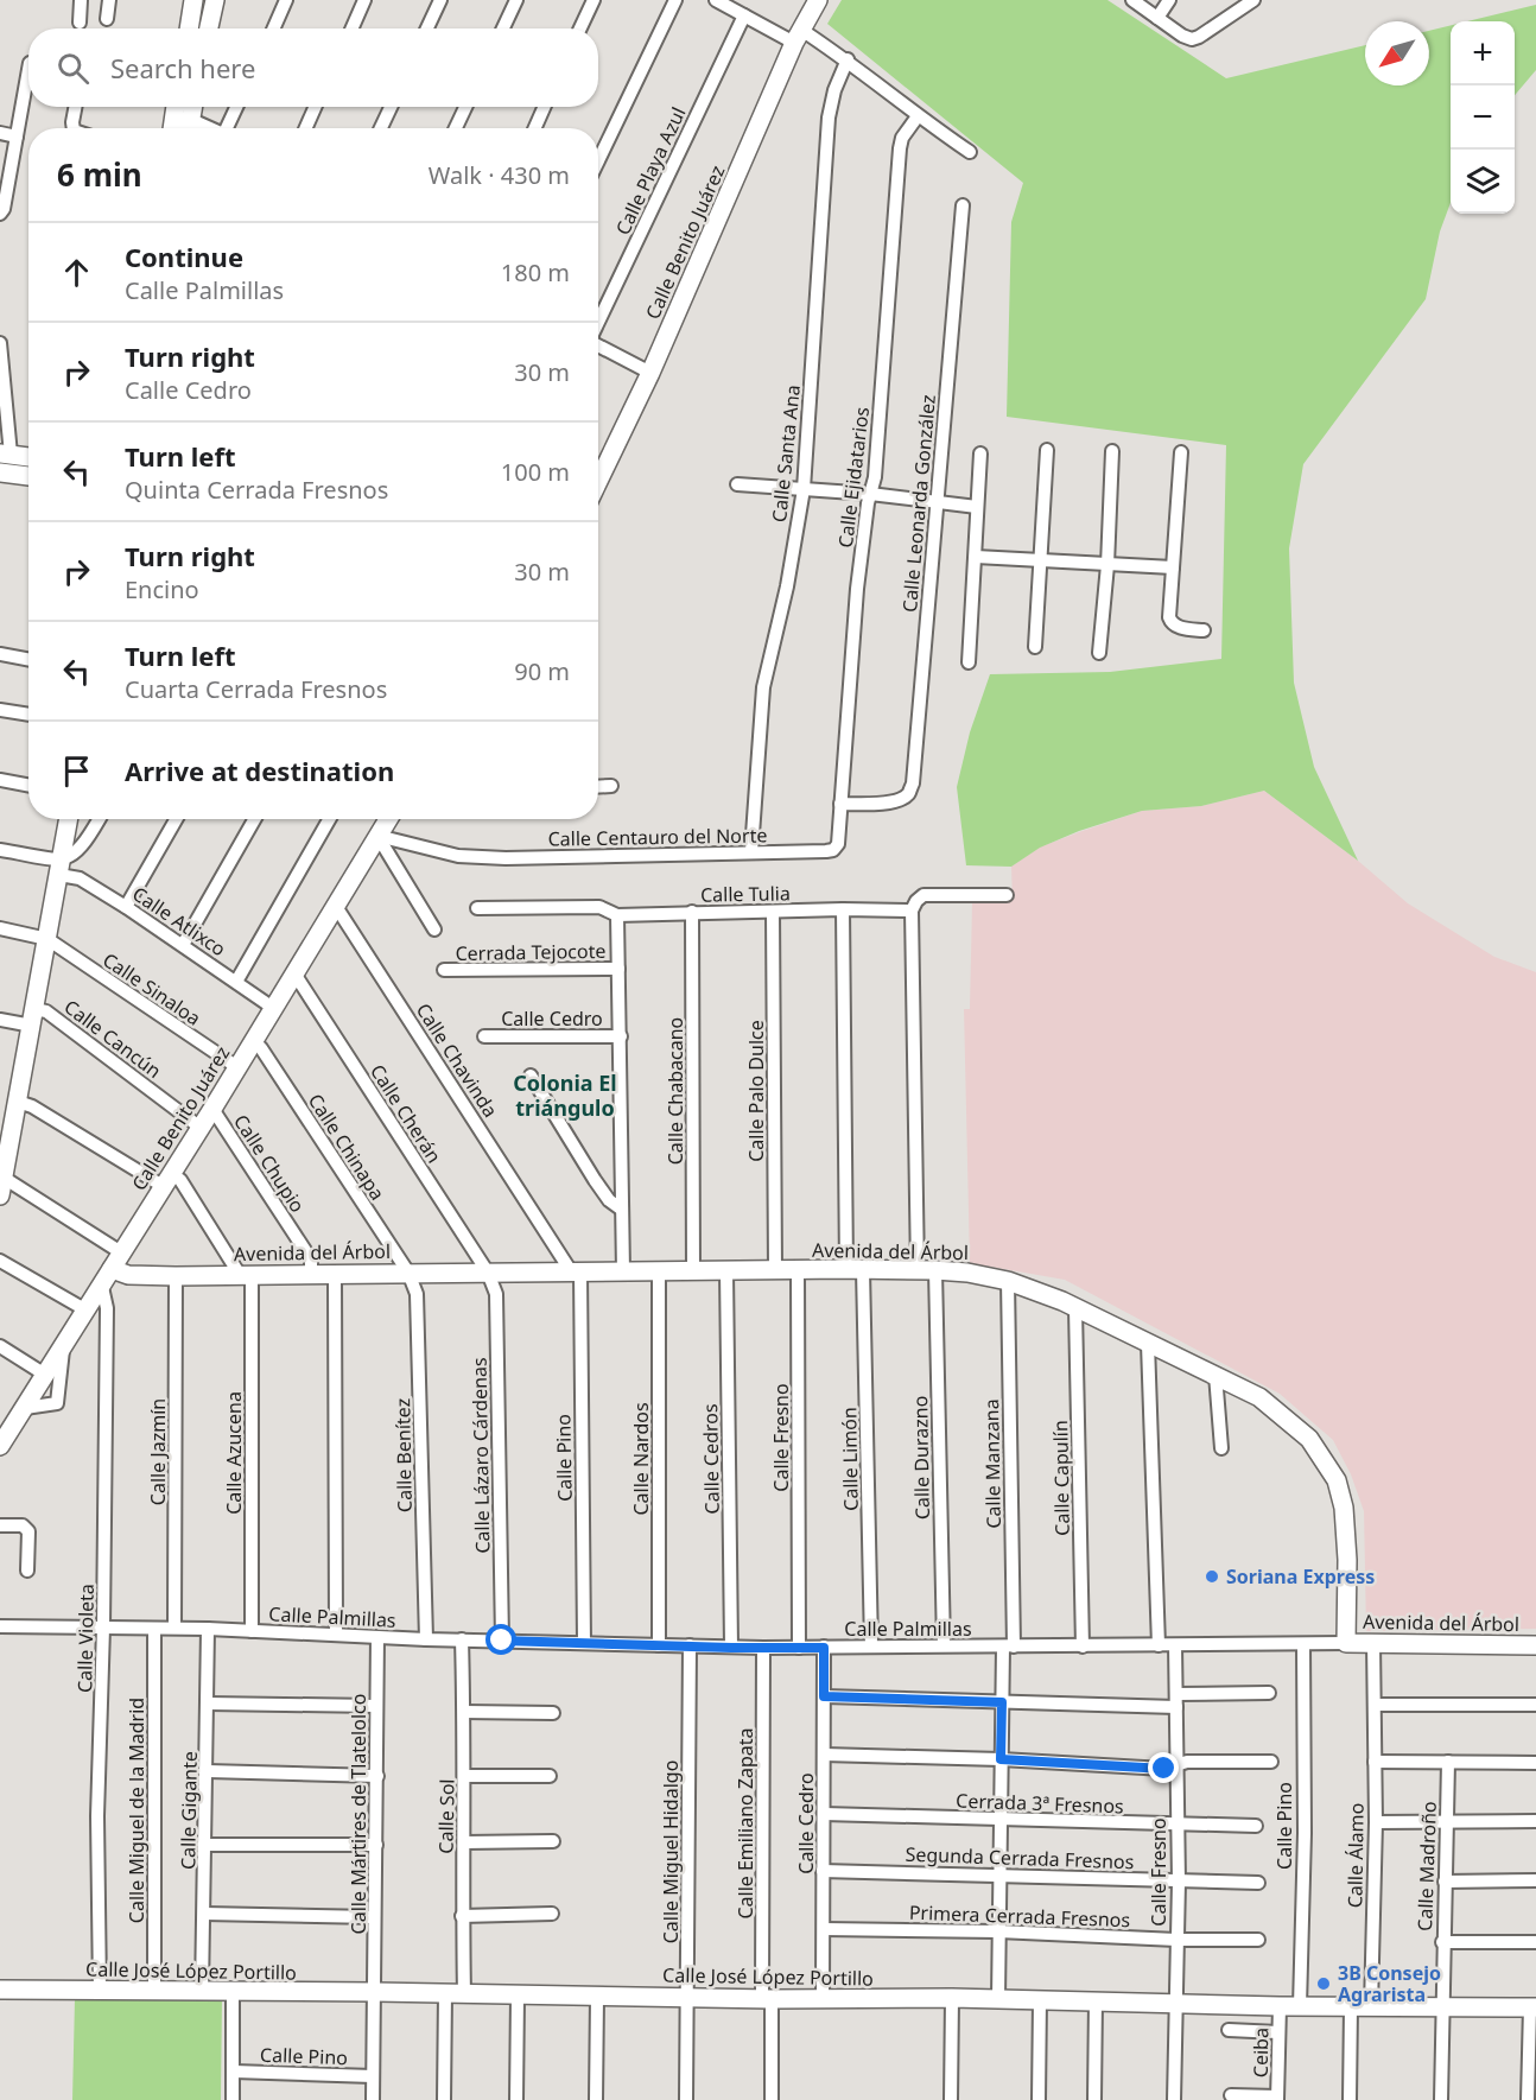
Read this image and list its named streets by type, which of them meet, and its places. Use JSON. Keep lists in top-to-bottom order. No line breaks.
{"streets":{"street":["Calle Playa Azul","Calle Benito Juárez","Calle Santa Ana","Calle Ejidatarios","Calle Leonarda González","Calle Centauro del Norte","Calle Tulia","Calle Atlixco","Cerrada Tejocote","Calle Sinaloa","Calle Cedro","Calle Cancún","Calle Chavinda","Calle Chabacano","Calle Palo Dulce","Calle Cherán","Calle Chinapa","Calle Chupio","Avenida del Árbol","Calle Fresno","Calle Jazmín","Calle Azucena","Calle Benítez","Calle Lázaro Cárdenas","Calle Pino","Calle Durazno","Calle Nardos","Calle Cedros","Calle Limón","Calle Manzana","Calle Capulín","Calle Palmillas","Calle Violeta","Cerrada 3ª Fresnos","Calle Miguel de la Madrid","Calle Gigante","Calle Mártires de Tlatelolco","Calle Sol","Calle Emiliano Zapata","Calle Miguel Hidalgo","Calle Álamo","Segunda Cerrada Fresnos","Calle Madroño","Primera Cerrada Fresnos","Calle José López Portillo","Ceiba"]},"crossings":[["Calle Benito Juárez","Calle Centauro del Norte"],["Calle Benito Juárez","Calle Atlixco"],["Calle Benito Juárez","Calle Sinaloa"],["Calle Benito Juárez","Calle Cancún"],["Calle Benito Juárez","Calle Chavinda"],["Calle Benito Juárez","Calle Cherán"],["Calle Benito Juárez","Calle Chinapa"],["Calle Benito Juárez","Calle Chupio"],["Calle Benito Juárez","Avenida del Árbol"],["Calle Benito Juárez","Calle Violeta"],["Calle Santa Ana","Calle Centauro del Norte"],["Calle Ejidatarios","Calle Leonarda González"],["Calle Ejidatarios","Calle Centauro del Norte"],["Calle Leonarda González","Calle Centauro del Norte"],["Calle Tulia","Calle Chabacano"],["Calle Tulia","Calle Palo Dulce"],["Calle Tulia","Calle Durazno"],["Calle Tulia","Calle Limón"],["Calle Cedro","Calle Palmillas"],["Calle Cedro","Cerrada 3ª Fresnos"],["Calle Cedro","Segunda Cerrada Fresnos"],["Calle Cedro","Primera Cerrada Fresnos"],["Calle Cedro","Calle José López Portillo"],["Calle Chavinda","Avenida del Árbol"],["Calle Chavinda","Calle Pino"],["Calle Chabacano","Avenida del Árbol"],["Calle Palo Dulce","Avenida del Árbol"],["Calle Cherán","Avenida del Árbol"],["Calle Cherán","Calle Lázaro Cárdenas"],["Calle Chinapa","Avenida del Árbol"],["Calle Chinapa","Calle Benítez"],["Calle Chupio","Avenida del Árbol"],["Avenida del Árbol","Calle Fresno"],["Avenida del Árbol","Calle Jazmín"],["Avenida del Árbol","Calle Azucena"],["Avenida del Árbol","Calle Benítez"],["Avenida del Árbol","Calle Lázaro Cárdenas"],["Avenida del Árbol","Calle Pino"],["Avenida del Árbol","Calle Durazno"],["Avenida del Árbol","Calle Nardos"],["Avenida del Árbol","Calle Cedros"],["Avenida del Árbol","Calle Limón"],["Avenida del Árbol","Calle Manzana"],["Avenida del Árbol","Calle Capulín"],["Avenida del Árbol","Calle Palmillas"],["Avenida del Árbol","Calle Álamo"],["Calle Fresno","Calle Palmillas"],["Calle Fresno","Cerrada 3ª Fresnos"],["Calle Fresno","Segunda Cerrada Fresnos"],["Calle Fresno","Primera Cerrada Fresnos"],["Calle Fresno","Calle José López Portillo"],["Calle Jazmín","Calle Palmillas"],["Calle Azucena","Calle Palmillas"],["Calle Benítez","Calle Palmillas"],["Calle Lázaro Cárdenas","Calle Palmillas"],["Calle Pino","Calle Palmillas"],["Calle Pino","Calle Mártires de Tlatelolco"],["Calle Pino","Calle José López Portillo"],["Calle Durazno","Calle Palmillas"],["Calle Nardos","Calle Palmillas"],["Calle Cedros","Calle Palmillas"],["Calle Limón","Calle Palmillas"],["Calle Manzana","Calle Palmillas"],["Calle Manzana","Cerrada 3ª Fresnos"],["Calle Manzana","Segunda Cerrada Fresnos"],["Calle Manzana","Primera Cerrada Fresnos"],["Calle Manzana","Calle José López Portillo"],["Calle Capulín","Calle Palmillas"],["Calle Palmillas","Calle Violeta"],["Calle Palmillas","Calle Miguel de la Madrid"],["Calle Palmillas","Calle Gigante"],["Calle Palmillas","Calle Mártires de Tlatelolco"],["Calle Palmillas","Calle Sol"],["Calle Palmillas","Calle Emiliano Zapata"],["Calle Palmillas","Calle Miguel Hidalgo"],["Calle Violeta","Calle José López Portillo"],["Calle Miguel de la Madrid","Calle José López Portillo"],["Calle Gigante","Calle José López Portillo"],["Calle Mártires de Tlatelolco","Calle José López Portillo"],["Calle Sol","Calle José López Portillo"],["Calle Emiliano Zapata","Calle José López Portillo"],["Calle Miguel Hidalgo","Calle José López Portillo"],["Calle Álamo","Calle José López Portillo"],["Calle Madroño","Calle José López Portillo"],["Calle José López Portillo","Ceiba"]],"districts":["Colonia El triángulo"],"places":["Soriana Express","3B Consejo Agrarista"],"north":"bottom left","page":{"map_buttons":["+","−"],"search":"Search here","heading":["6 min","Walk · 430 m"],"list":[["Continue","Calle Palmillas","180 m"],["Turn right","Calle Cedro","30 m"],["Turn left","Quinta Cerrada Fresnos","100 m"],["Turn right","Encino","30 m"],["Turn left","Cuarta Cerrada Fresnos","90 m"],"Arrive at destination"]}}
